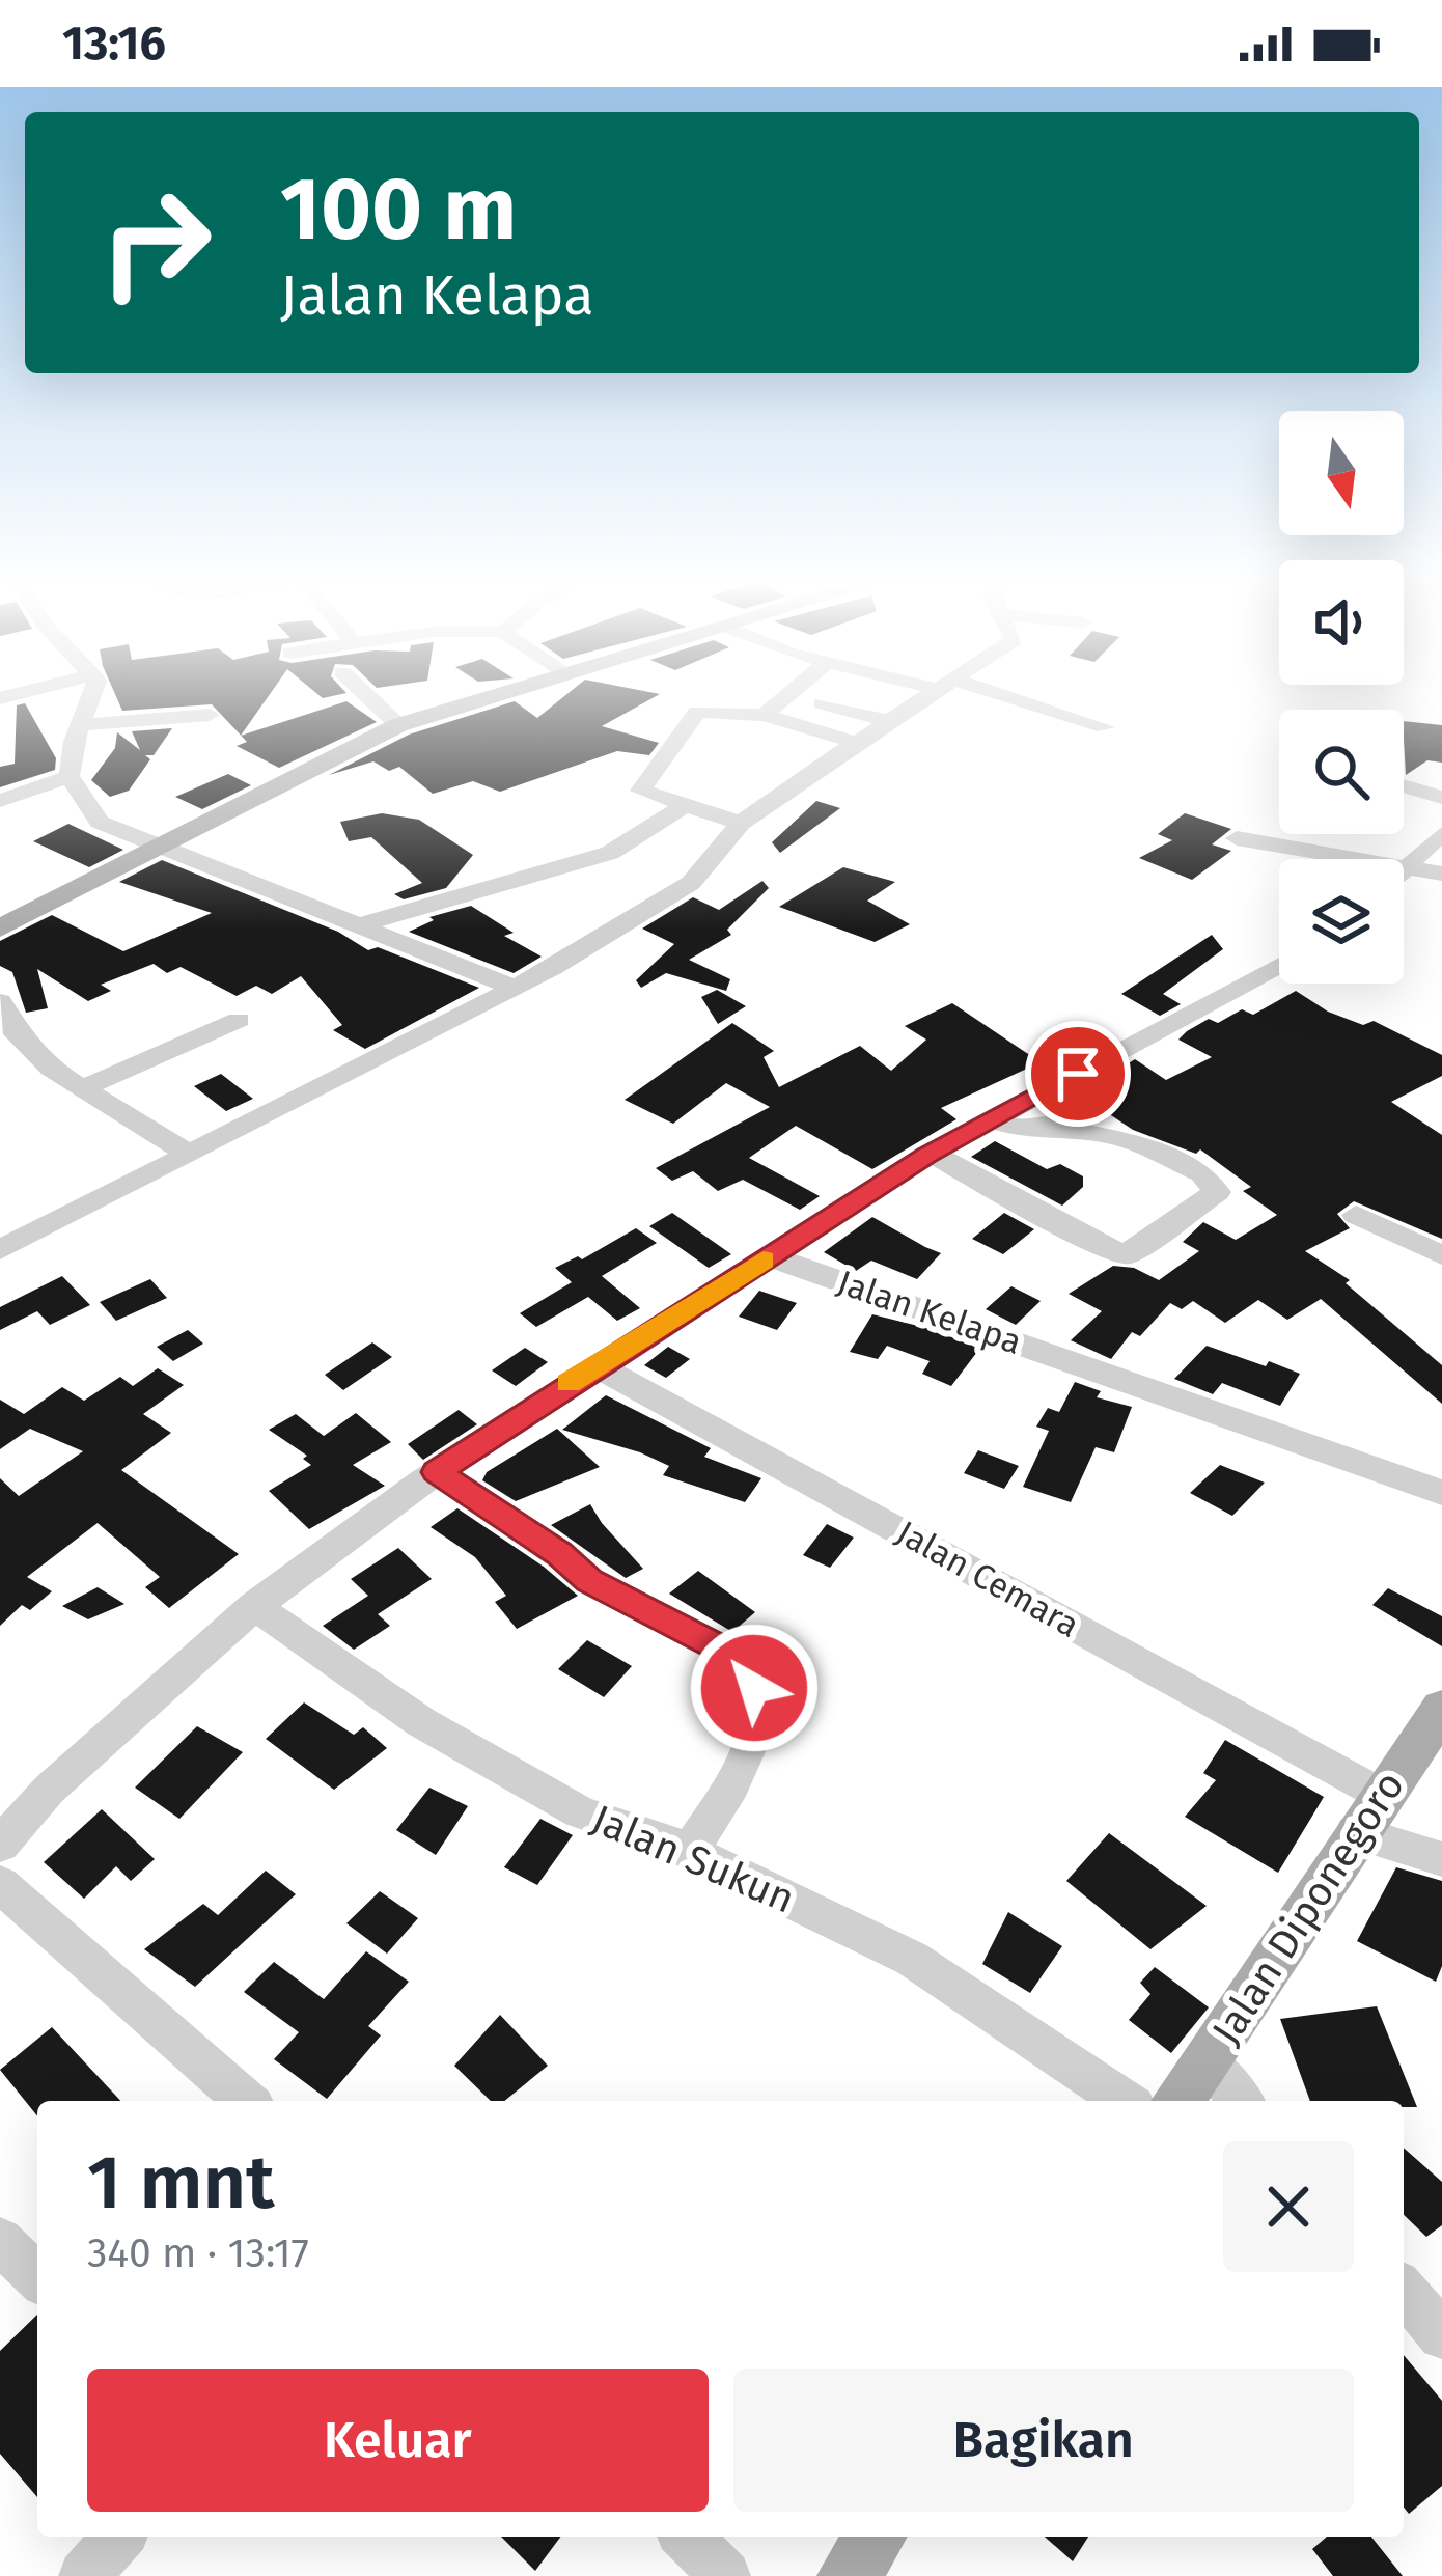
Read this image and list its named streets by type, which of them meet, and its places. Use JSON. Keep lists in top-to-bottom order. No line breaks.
{"streets":{"main road":["Jalan Diponegoro"],"street":["Jalan Kelapa","Jalan Cemara","Jalan Sukun"]},"crossings":[["Jalan Cemara","Jalan Diponegoro"]],"north":"bottom","page":{"status":"13:16","turn":["100 m","Jalan Kelapa"],"heading":["1 mnt","340 m · 13:17"],"buttons":["Keluar","Bagikan"]}}
